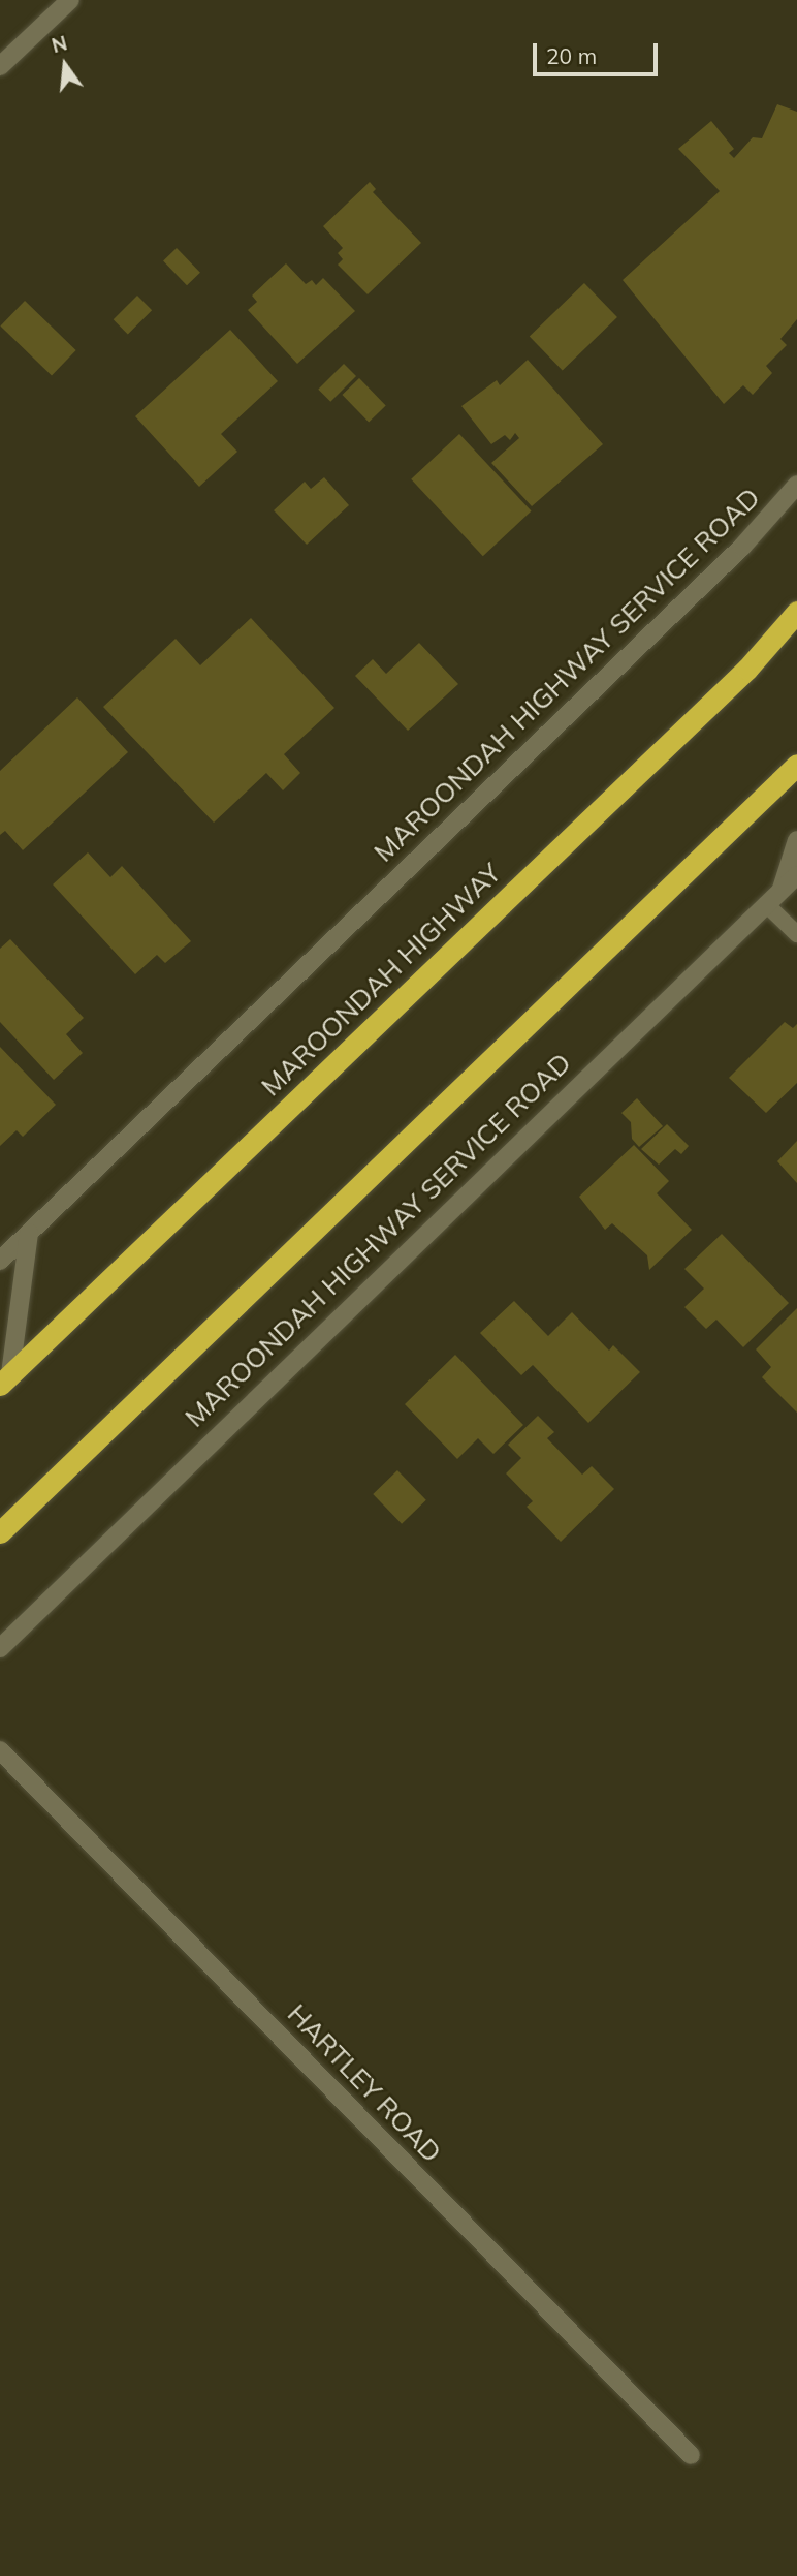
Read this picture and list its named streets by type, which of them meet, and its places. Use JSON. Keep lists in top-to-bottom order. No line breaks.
{"streets":{"highway":["MAROONDAH HIGHWAY"],"street":["MAROONDAH HIGHWAY SERVICE ROAD","HARTLEY ROAD"]},"scale_bar":"20 m","north":"top"}
